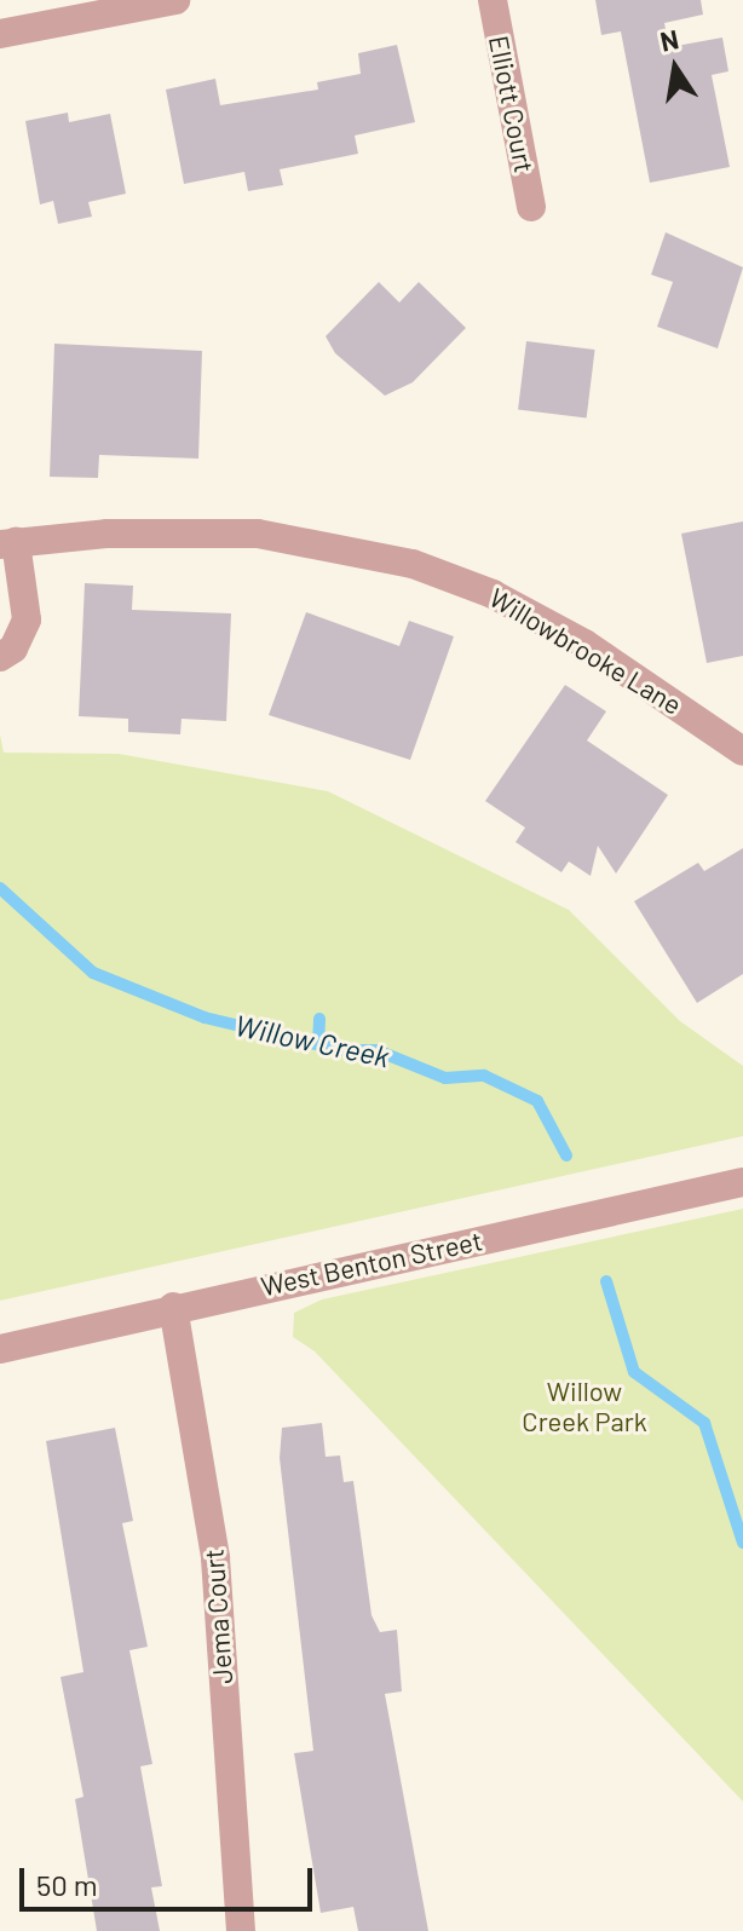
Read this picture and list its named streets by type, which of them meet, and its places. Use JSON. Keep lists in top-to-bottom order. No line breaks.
{"streets":{"street":["Elliott Court","Willowbrooke Lane","West Benton Street","Jema Court"]},"crossings":[["West Benton Street","Jema Court"]],"water":["Willow Creek"],"parks":["Willow Creek Park"],"scale_bar":"50 m","north":"top"}
